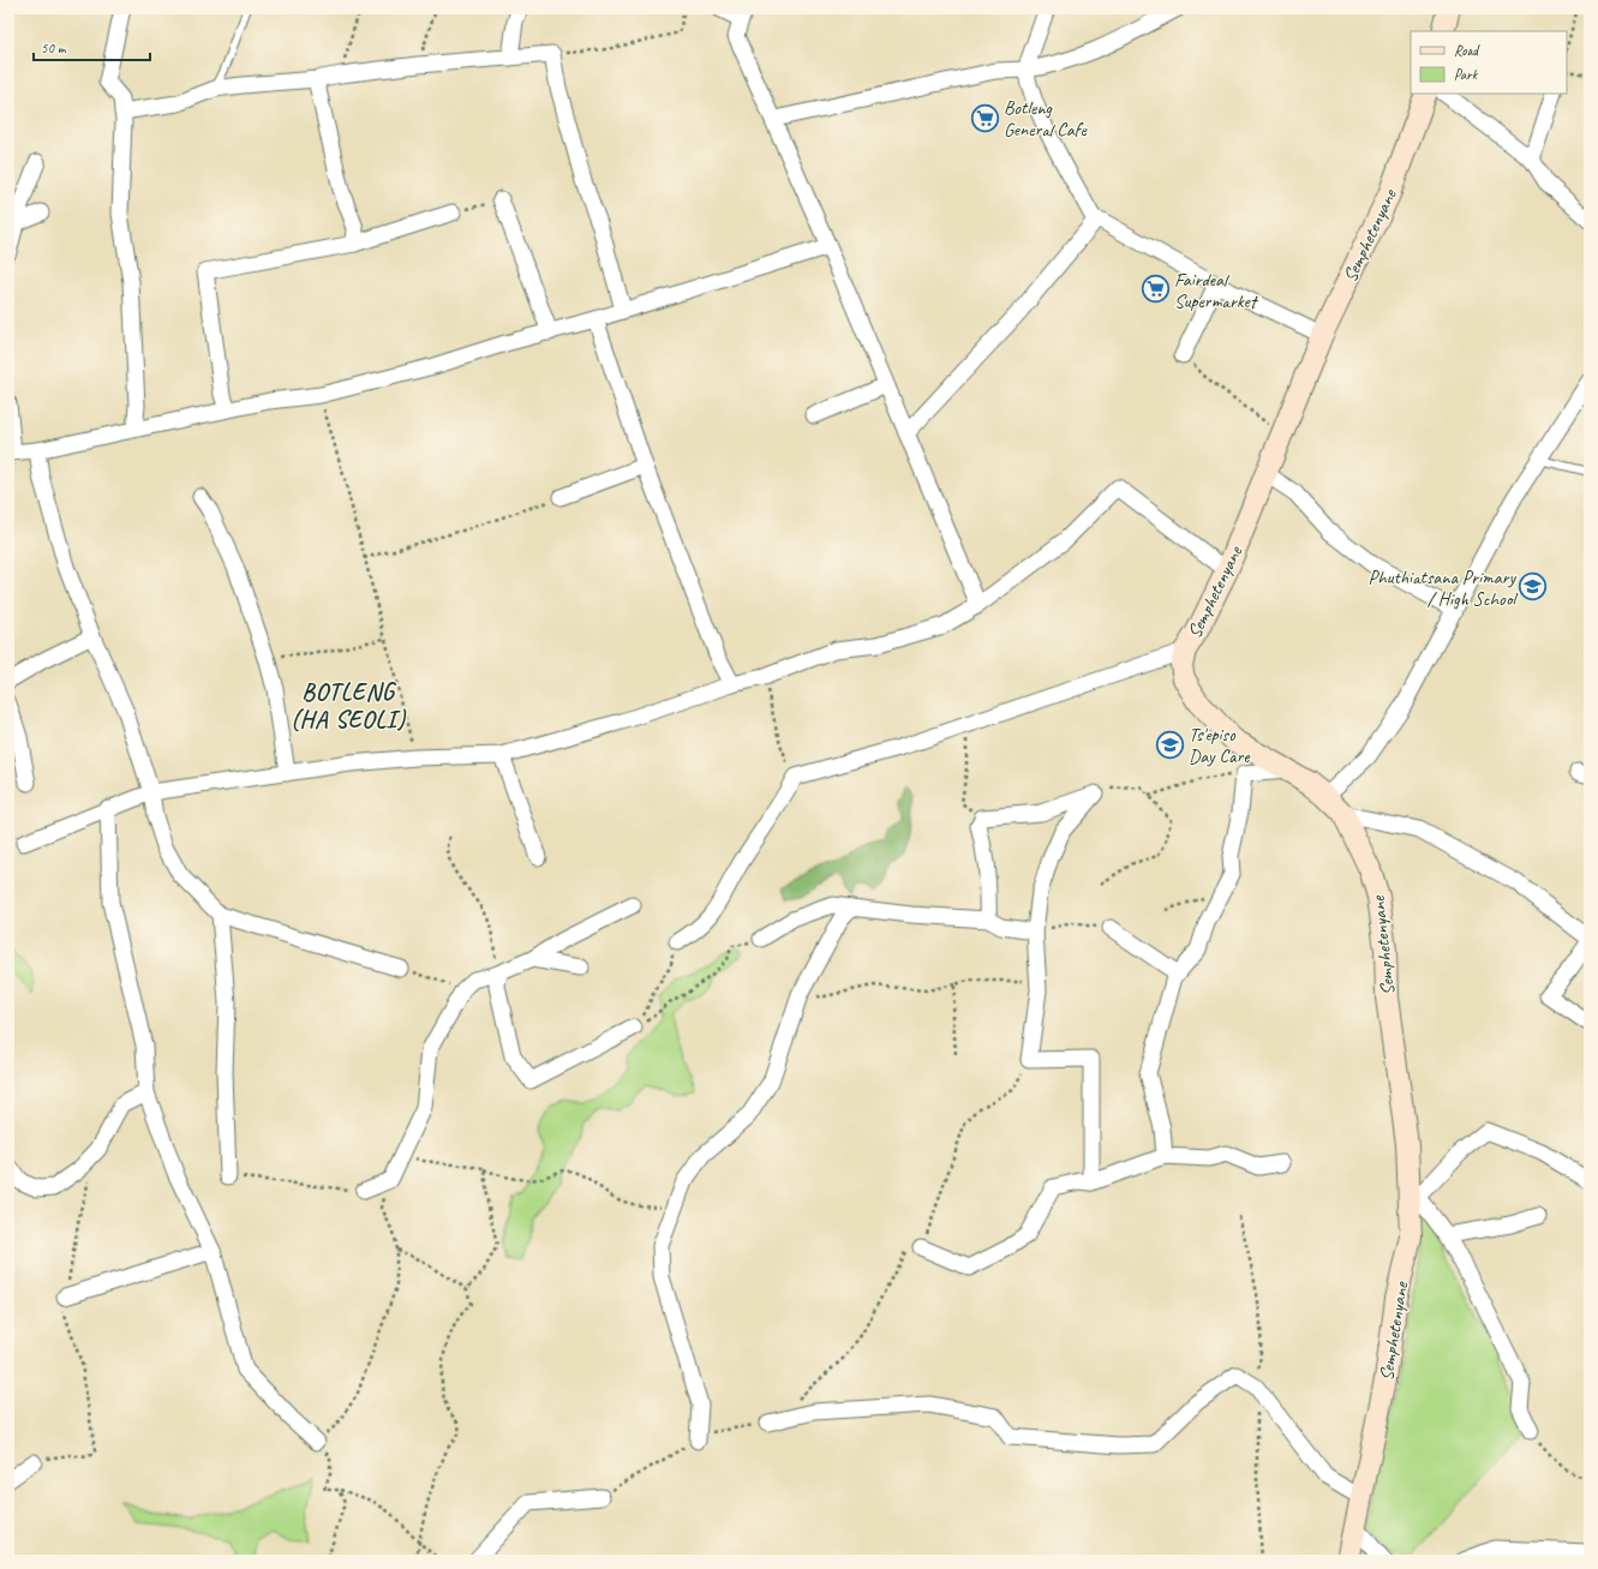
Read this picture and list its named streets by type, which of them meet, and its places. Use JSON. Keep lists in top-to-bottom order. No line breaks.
{"streets":{"main road":["Semphetenyane"]},"districts":["BOTLENG (HA SEOLI)"],"places":{"supermarket":["Botleng General Cafe","Fairdeal Supermarket"],"school or university":["Phuthiatsana Primary / High School","Ts'episo Day Care"]},"legend":["Road","Park"],"scale_bar":"50 m"}
